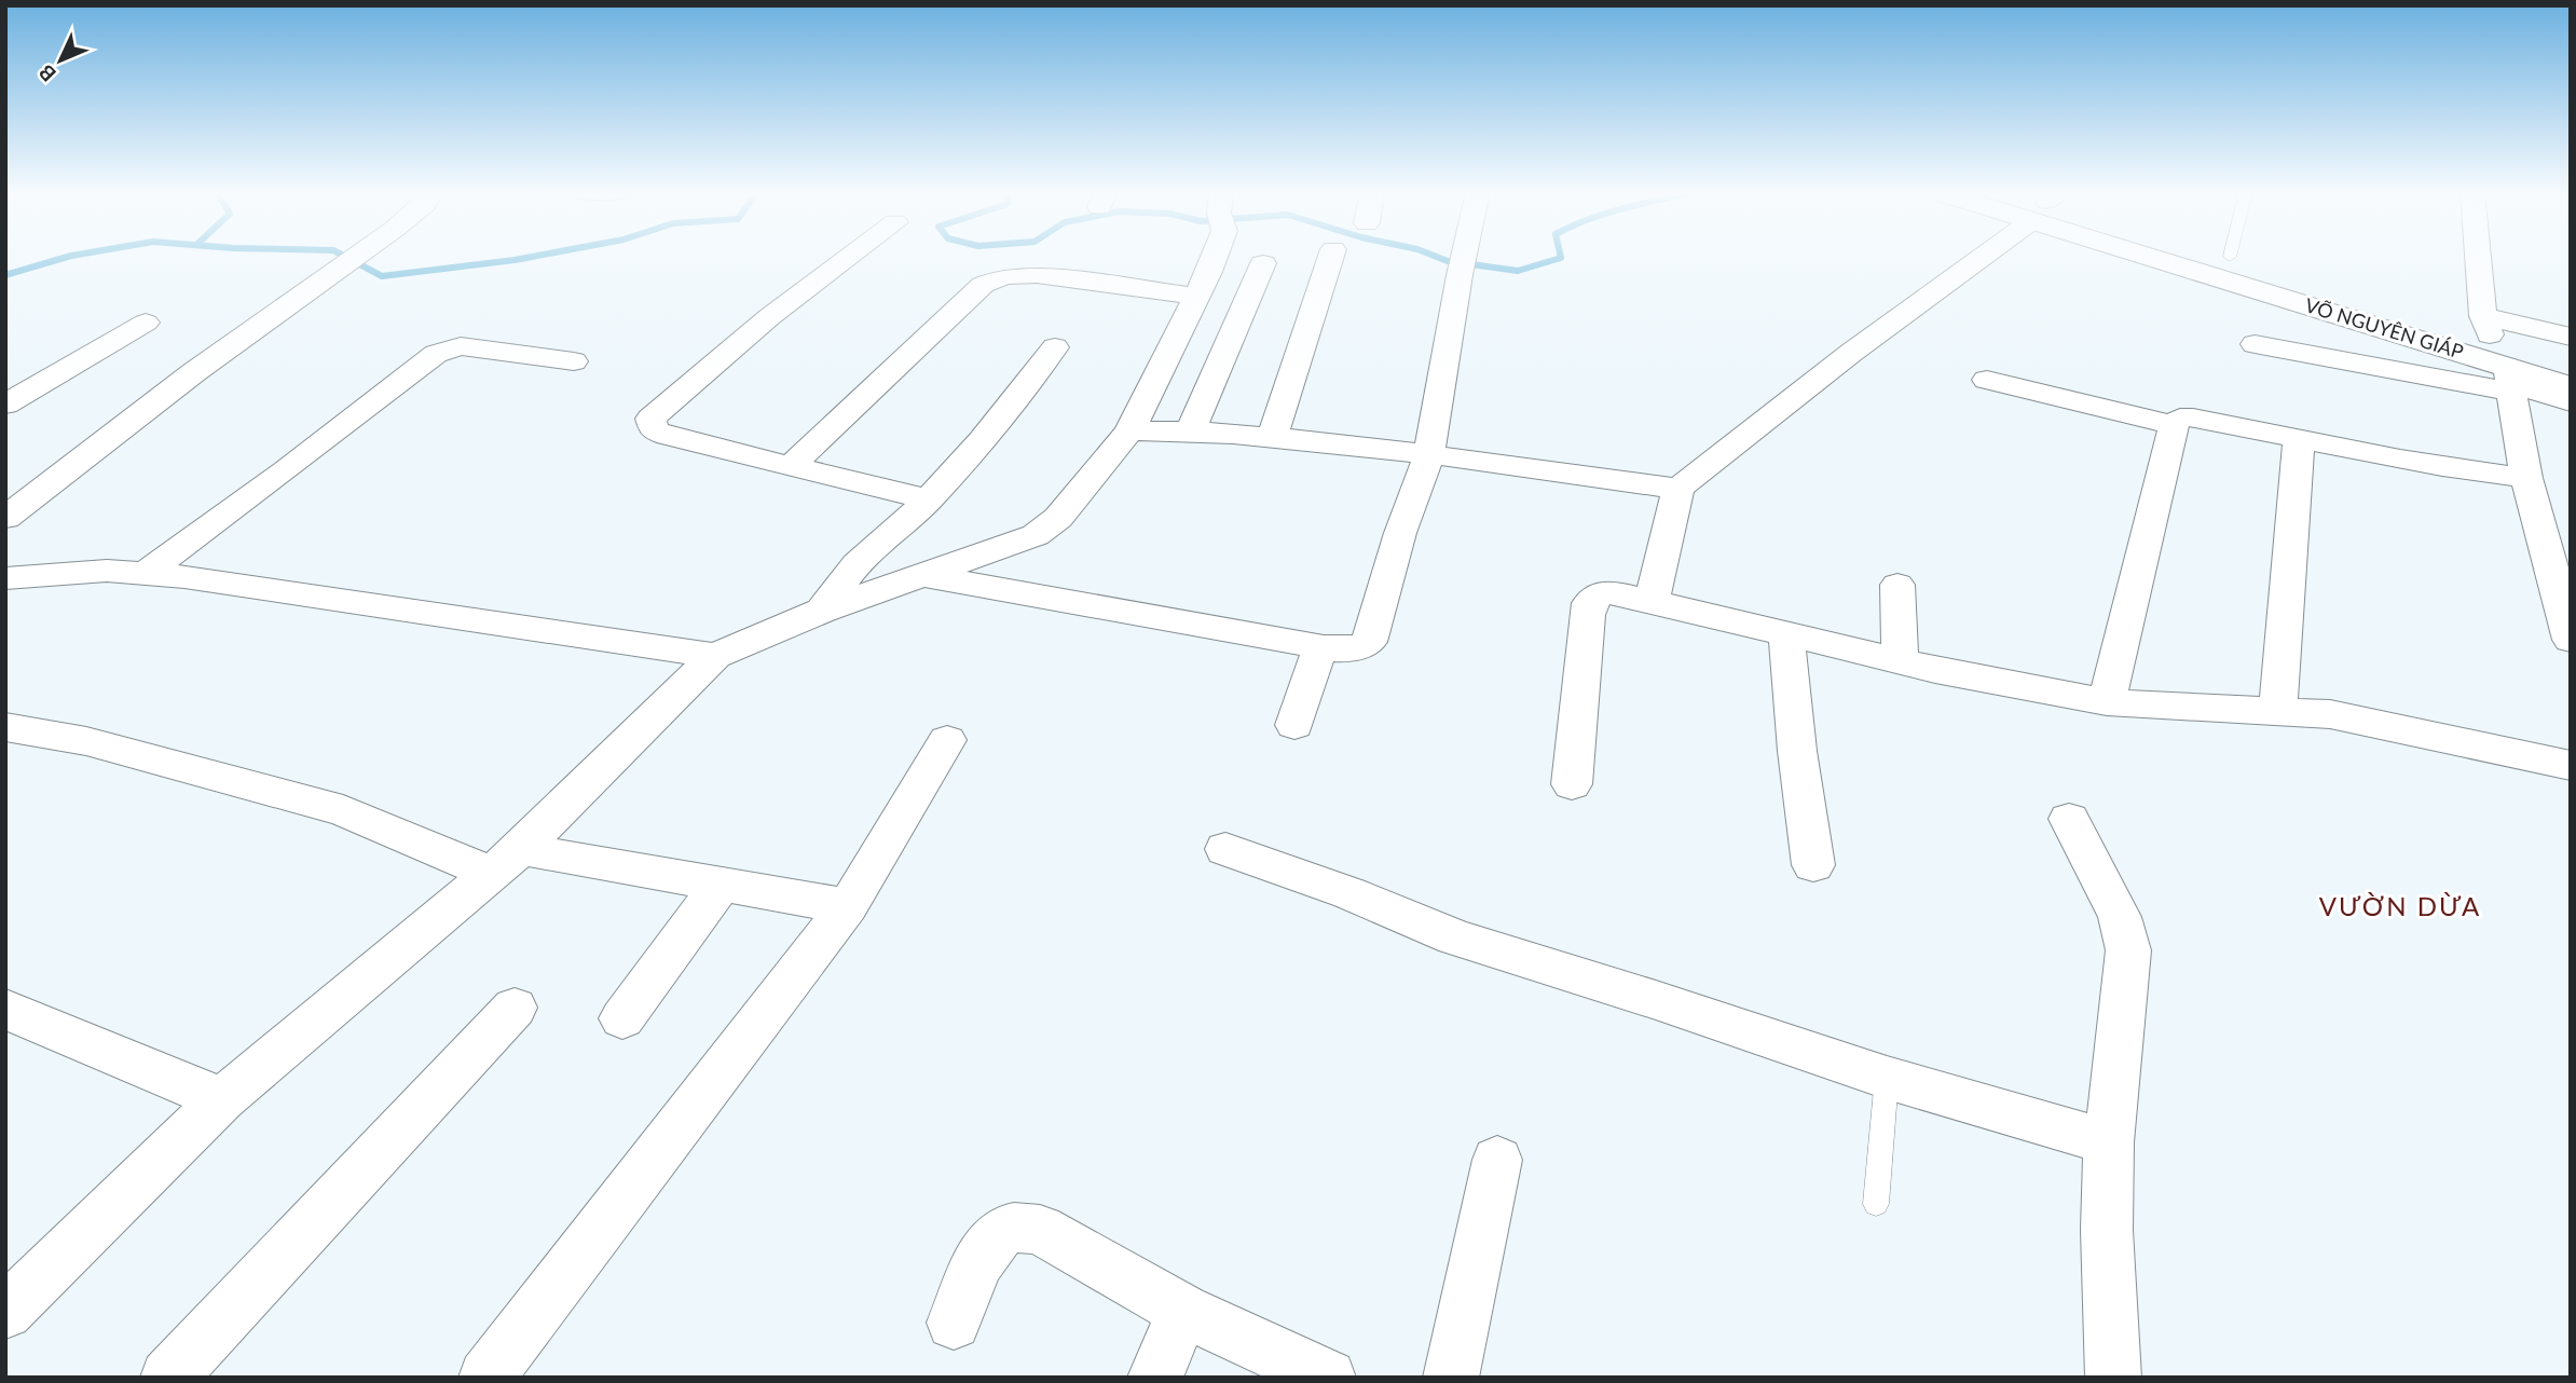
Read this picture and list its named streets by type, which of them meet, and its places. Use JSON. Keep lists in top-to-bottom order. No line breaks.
{"streets":{"highway":["VÕ NGUYÊN GIÁP"]},"districts":["VƯỜN DỪA"],"north":"bottom left"}
